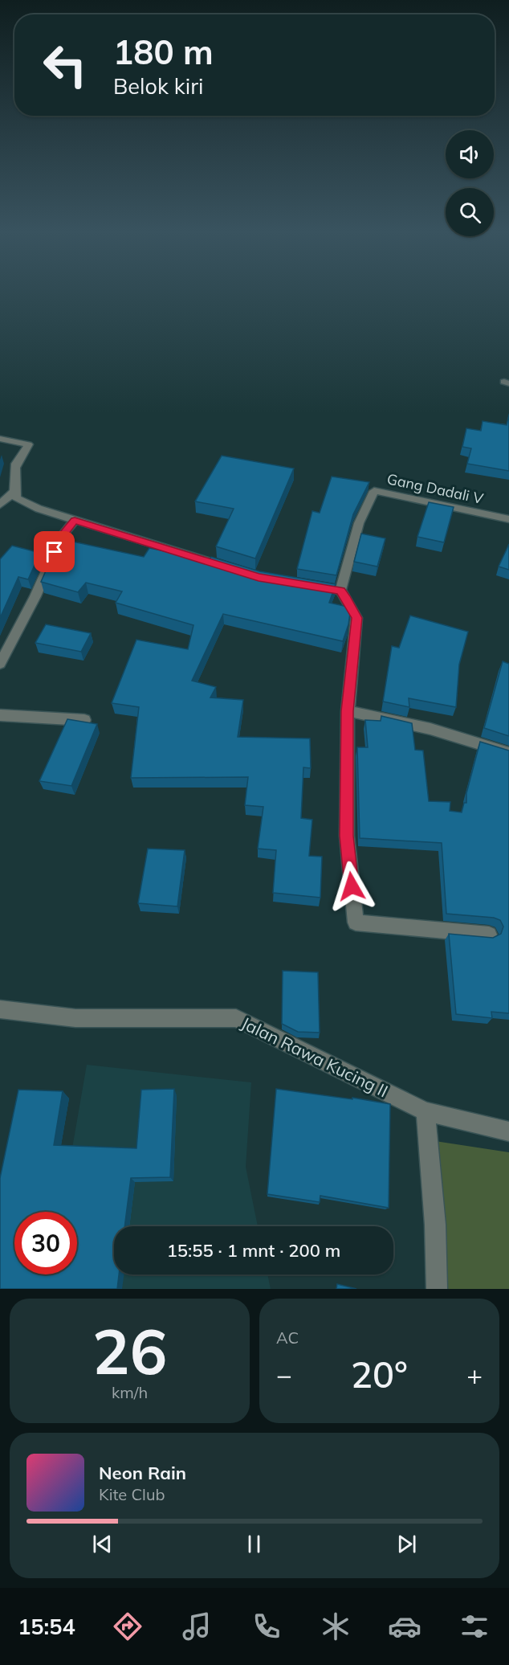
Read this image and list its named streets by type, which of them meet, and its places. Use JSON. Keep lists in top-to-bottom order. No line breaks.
{"streets":{"street":["Gang Dadali V","Jalan Rawa Kucing II"]},"page":{"turn":["180 m","Belok kiri"],"limit":"30","trip":"15:55 · 1 mnt · 200 m","tile":[["26","km/h"],"AC"],"heat":["−","20°","+"],"song":["Neon Rain","Kite Club"],"tabs":"15:54"}}
